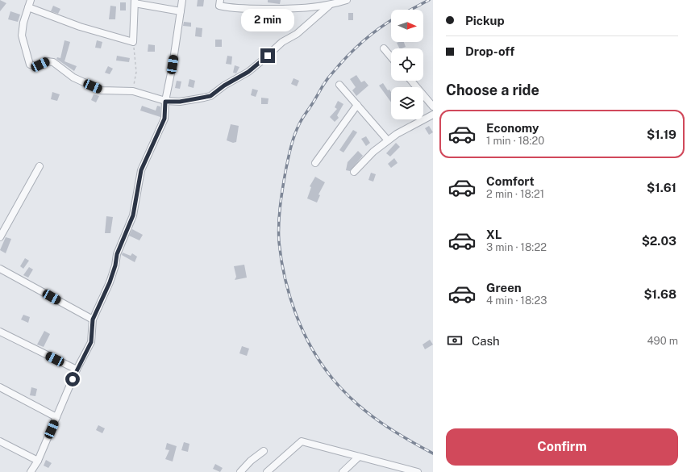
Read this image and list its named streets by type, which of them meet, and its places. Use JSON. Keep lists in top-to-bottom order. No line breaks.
{"north":"right","page":{"banner":["Pickup","Drop-off"],"bubble":"2 min","heading":"Choose a ride","list":[{"name":"Economy","note":"1 min · 18:20","value":"$1.19"},{"name":"Comfort","note":"2 min · 18:21","value":"$1.61"},{"name":"XL","note":"3 min · 18:22","value":"$2.03"},{"name":"Green","note":"4 min · 18:23","value":"$1.68"}],"pay":["Cash","490 m"],"buttons":"Confirm"}}
